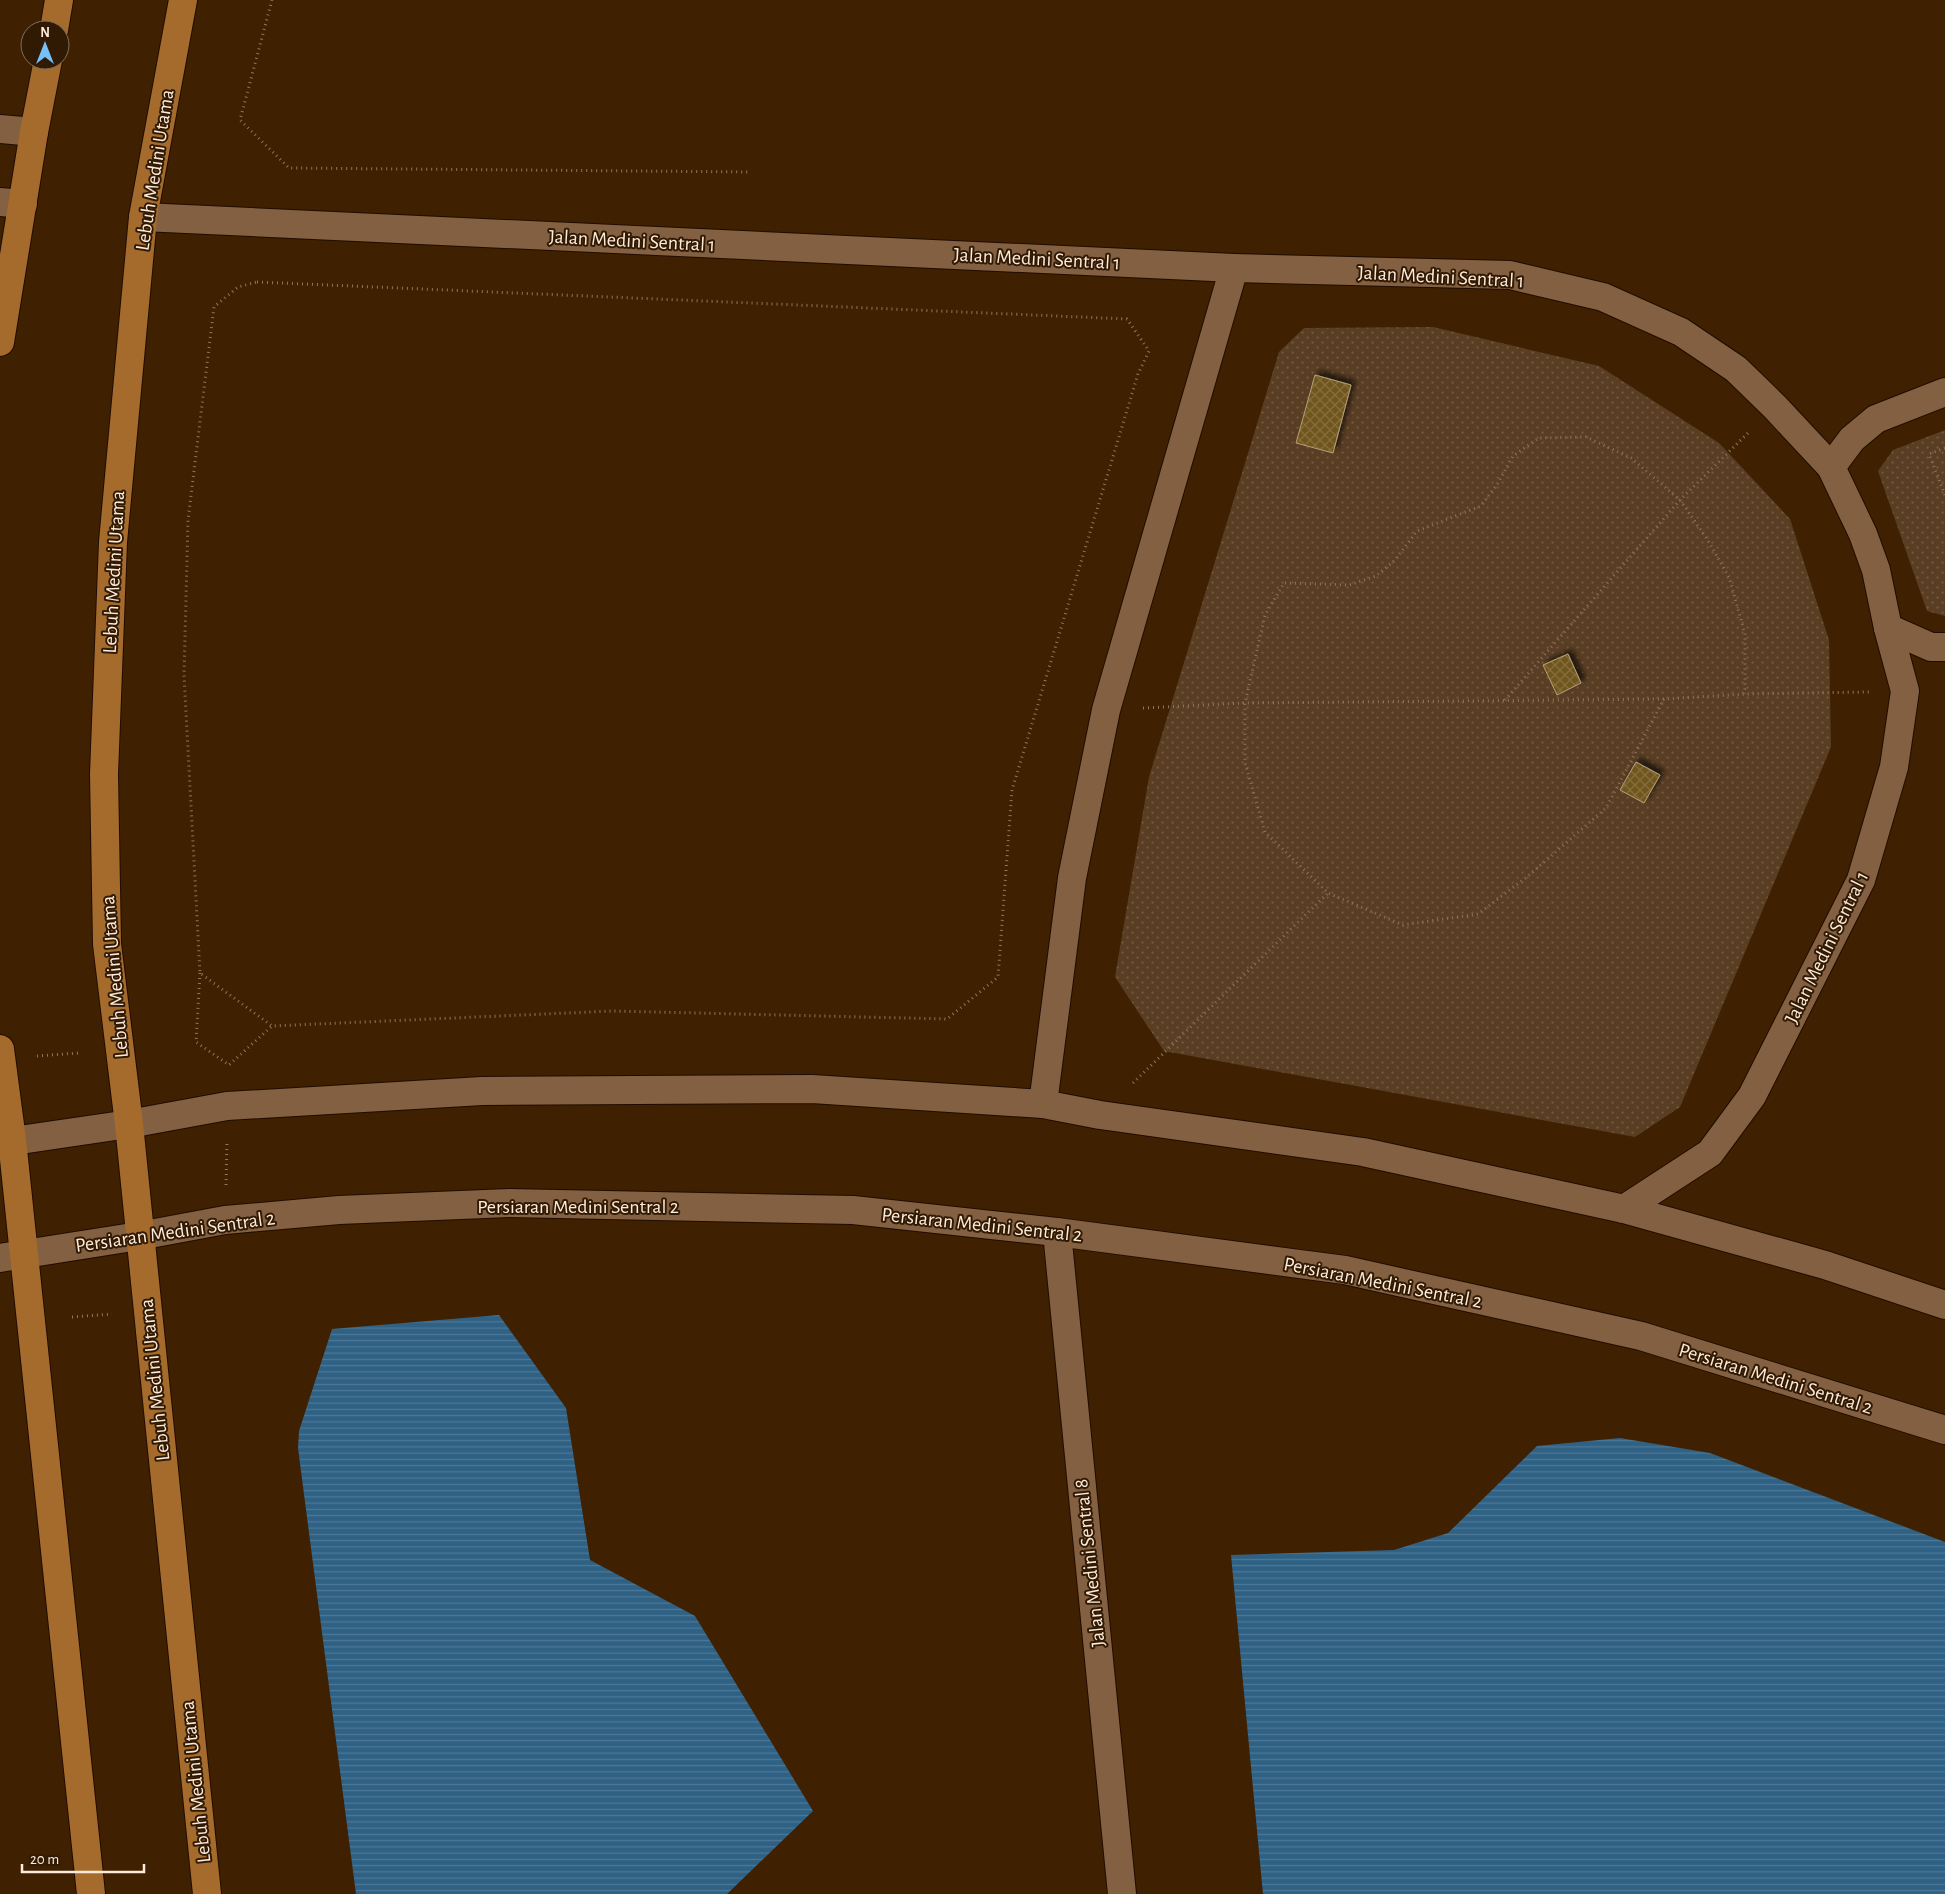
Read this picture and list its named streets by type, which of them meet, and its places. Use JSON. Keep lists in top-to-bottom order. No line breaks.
{"streets":{"main road":["Lebuh Medini Utama"],"street":["Jalan Medini Sentral 1","Persiaran Medini Sentral 2","Jalan Medini Sentral 8"]},"crossings":[["Lebuh Medini Utama","Jalan Medini Sentral 1"],["Lebuh Medini Utama","Persiaran Medini Sentral 2"],["Persiaran Medini Sentral 2","Jalan Medini Sentral 8"]],"scale_bar":"20 m","north":"top"}
